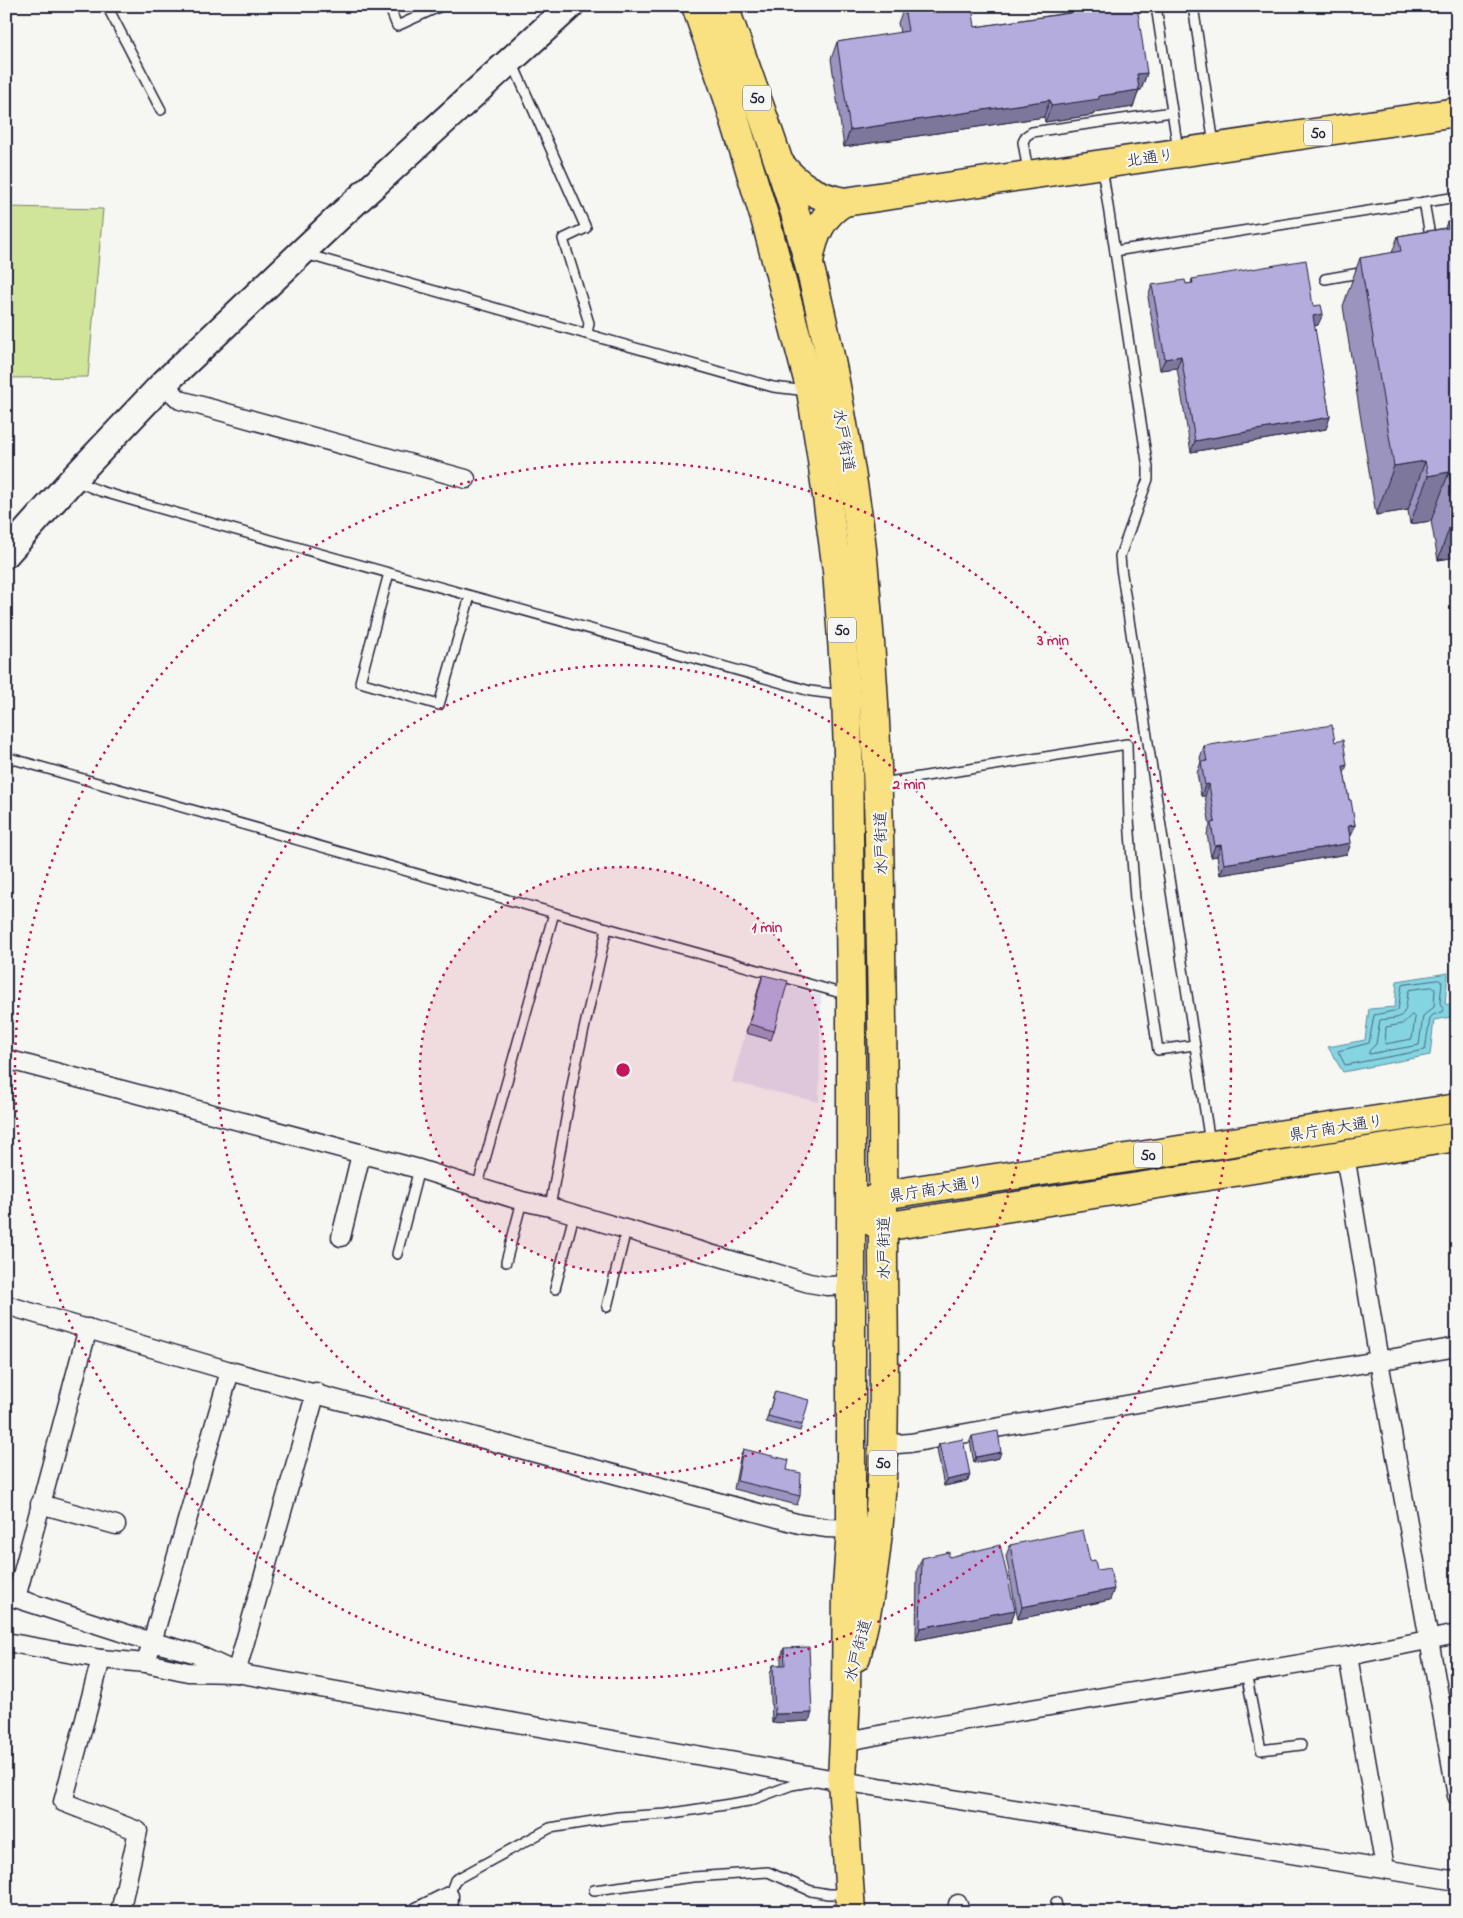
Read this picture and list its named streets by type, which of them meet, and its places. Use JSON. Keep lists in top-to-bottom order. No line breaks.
{"streets":{"main road":["50","北通り","水戸街道","県庁南大通り"]},"crossings":[["水戸街道","県庁南大通り"]],"rings":["3 min","2 min","1 min"]}
